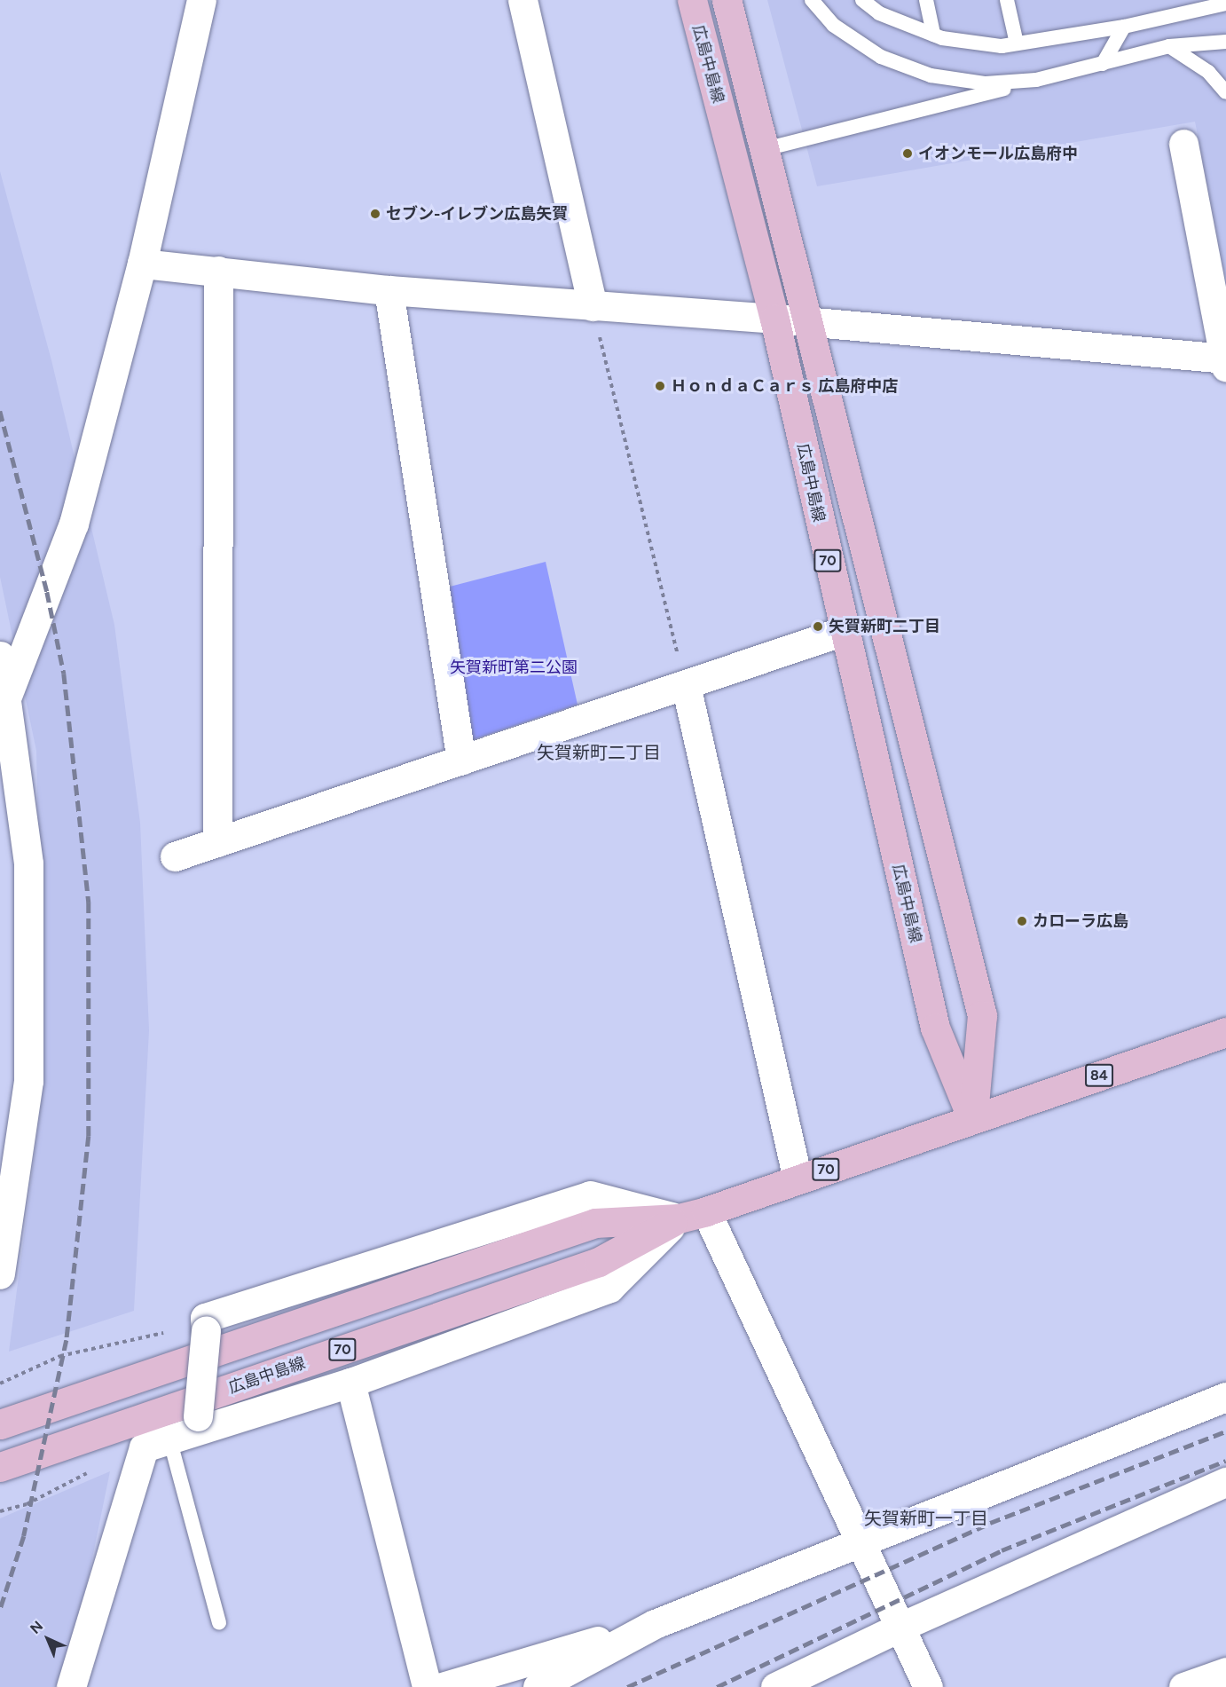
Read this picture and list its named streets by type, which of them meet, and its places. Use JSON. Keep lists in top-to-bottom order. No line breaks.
{"streets":{"main road":["広島中島線","70","84"]},"crossings":[["広島中島線","84"]],"districts":["矢賀新町二丁目","矢賀新町一丁目"],"parks":["矢賀新町第二公園"],"places":["イオンモール広島府中","セブン-イレブン広島矢賀","ＨｏｎｄａＣａｒｓ 広島府中店","矢賀新町二丁目","カローラ広島"],"north":"top left"}
